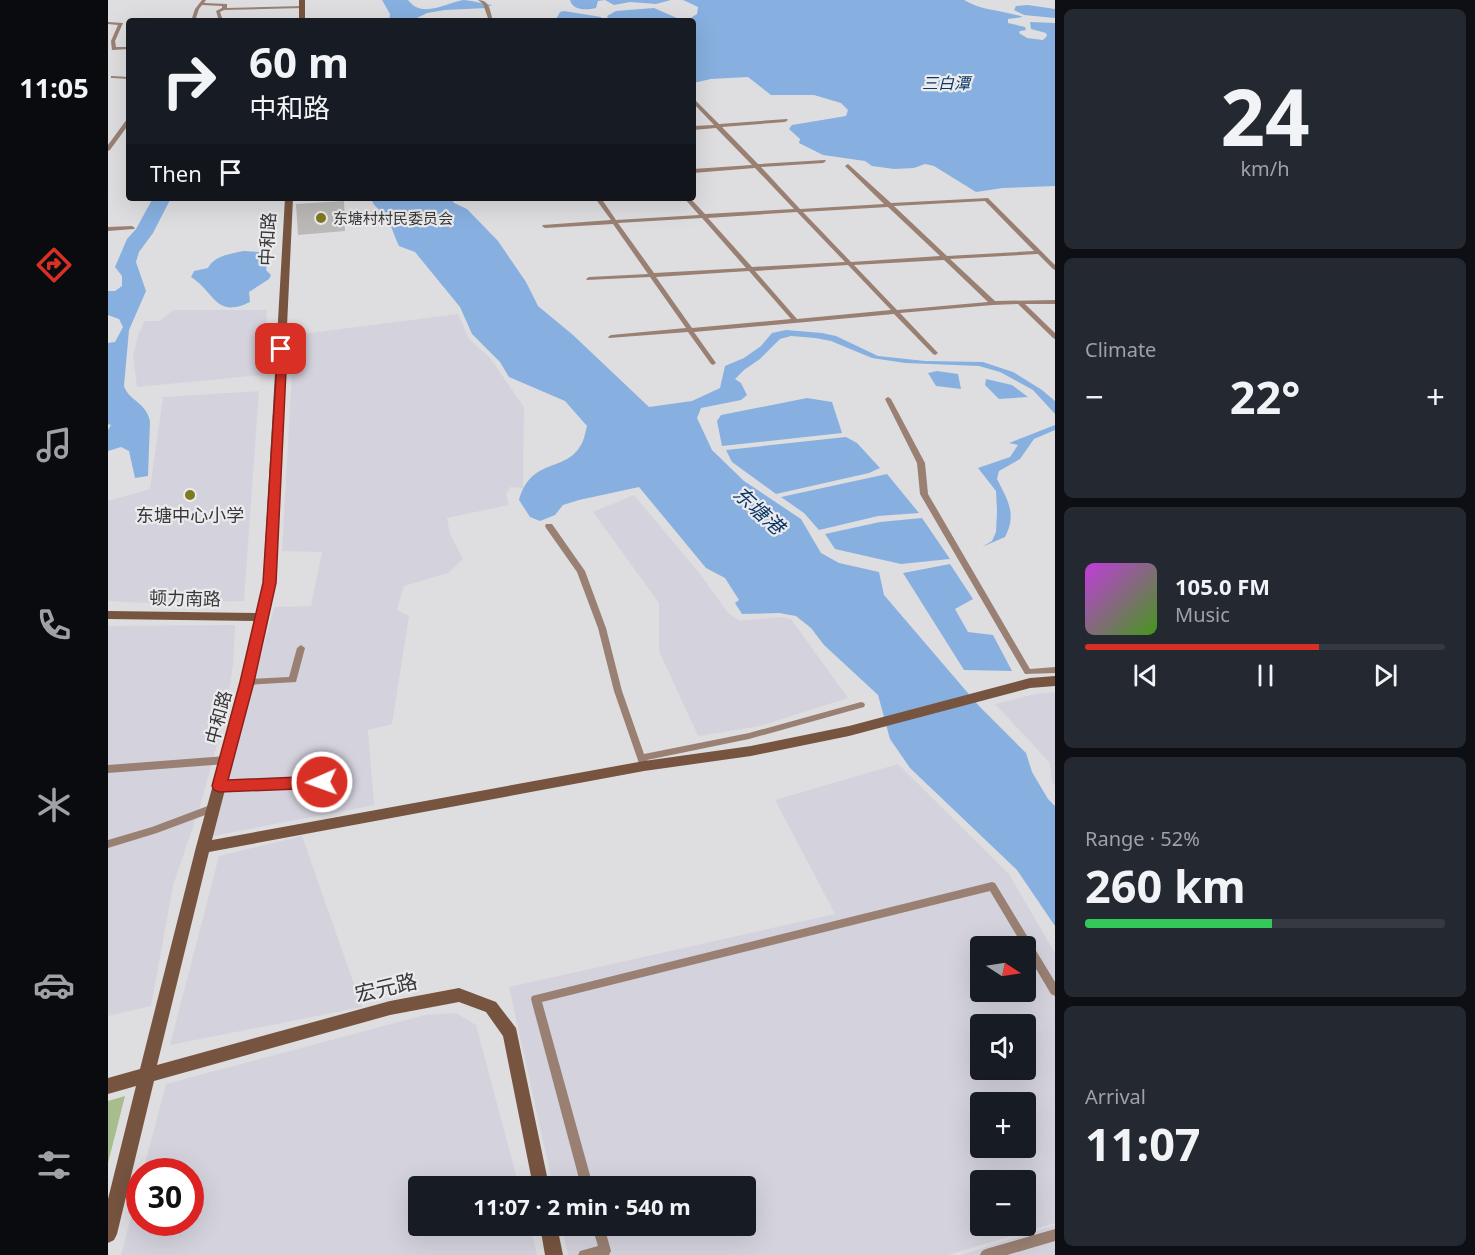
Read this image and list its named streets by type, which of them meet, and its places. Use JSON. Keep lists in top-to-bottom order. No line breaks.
{"streets":{"street":["中和路","顿力南路","宏元路"]},"crossings":[["中和路","顿力南路"],["中和路","宏元路"]],"water":["三白潭","东塘港"],"places":["东塘村村民委员会","东塘中心小学"],"north":"right","page":{"tabs":"11:05","tile":[["24","km/h"],"Climate",["Range · 52%","260 km"],["Arrival","11:07"]],"turn":["60 m","中和路"],"then":"Then","heat":["−","22°","+"],"song":["105.0 FM","Music"],"map_buttons":["+","−"],"limit":"30","trip":"11:07 · 2 min · 540 m"}}
